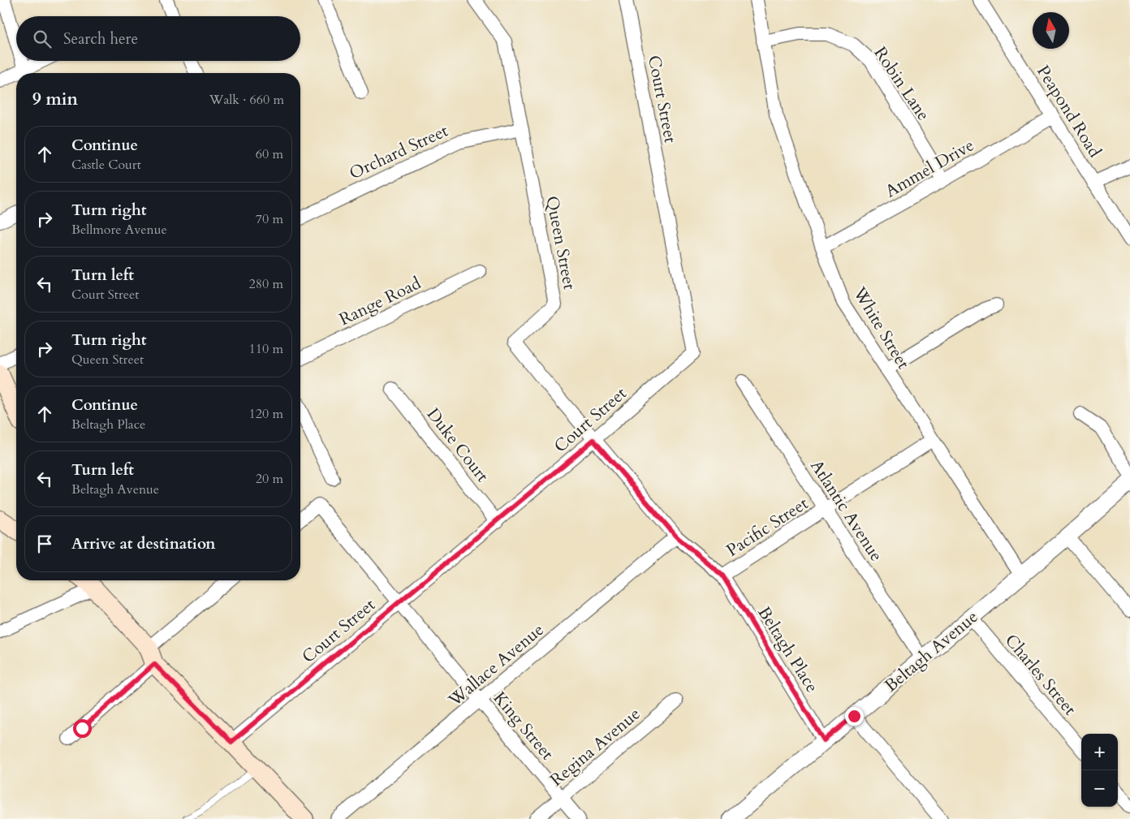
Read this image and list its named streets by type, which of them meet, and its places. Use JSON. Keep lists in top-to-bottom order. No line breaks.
{"streets":{"street":["Robin Lane","Court Street","Peapond Road","Orchard Street","Ammel Drive","Queen Street","Range Road","White Street","Duke Court","Atlantic Avenue","Pacific Street","Beltagh Place","Beltagh Avenue","Wallace Avenue","Charles Street","King Street","Regina Avenue"]},"crossings":[["Robin Lane","Ammel Drive"],["Robin Lane","White Street"],["Court Street","Queen Street"],["Court Street","Duke Court"],["Court Street","King Street"],["Peapond Road","Ammel Drive"],["Orchard Street","Queen Street"],["Ammel Drive","White Street"],["Queen Street","Pacific Street"],["Queen Street","Beltagh Place"],["Queen Street","Wallace Avenue"],["White Street","Pacific Street"],["White Street","Beltagh Avenue"],["Atlantic Avenue","Pacific Street"],["Atlantic Avenue","Beltagh Avenue"],["Pacific Street","Beltagh Place"],["Beltagh Place","Beltagh Avenue"],["Beltagh Avenue","Charles Street"],["Wallace Avenue","King Street"],["King Street","Regina Avenue"]],"north":"top","page":{"search":"Search here","heading":["9 min","Walk · 660 m"],"list":[["Continue","Castle Court","60 m"],["Turn right","Bellmore Avenue","70 m"],["Turn left","Court Street","280 m"],["Turn right","Queen Street","110 m"],["Continue","Beltagh Place","120 m"],["Turn left","Beltagh Avenue","20 m"],"Arrive at destination"],"map_buttons":["+","−"]}}
